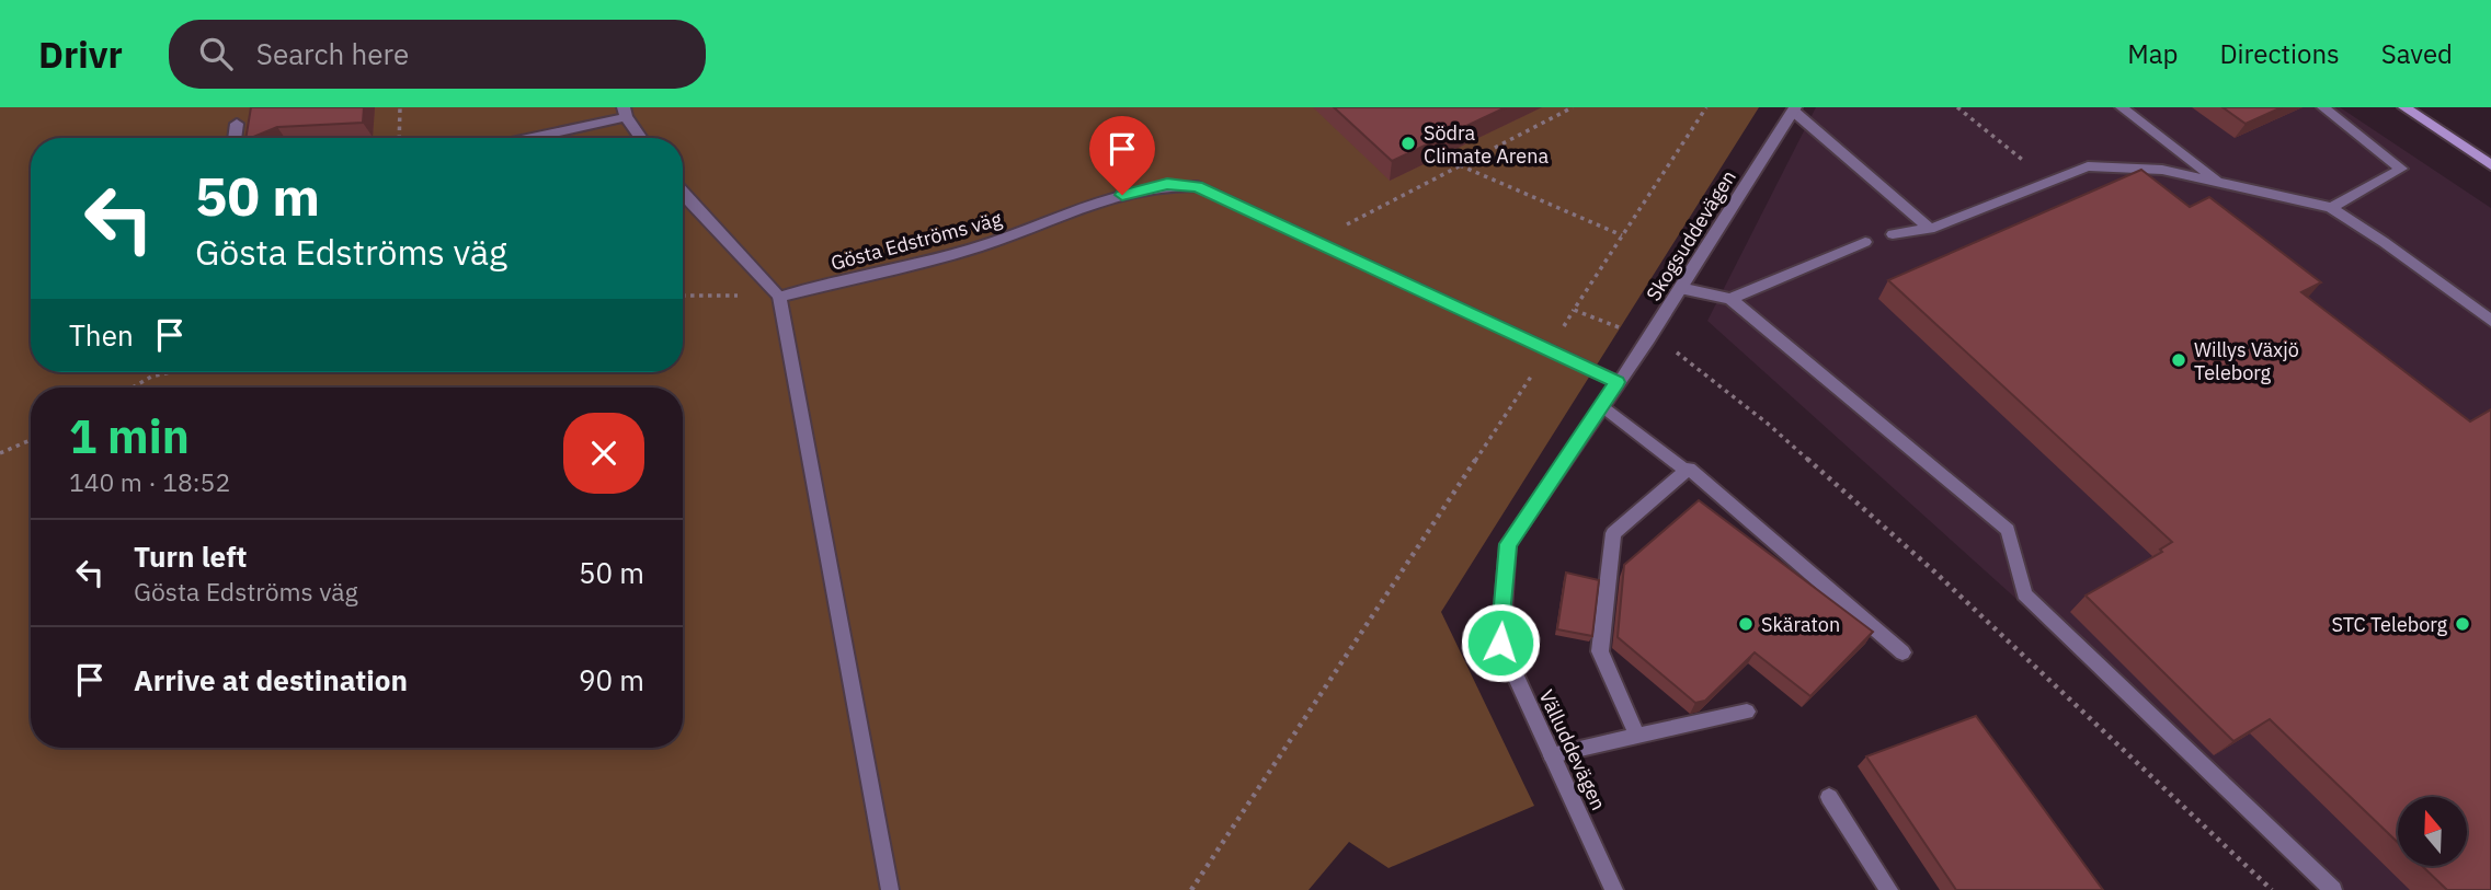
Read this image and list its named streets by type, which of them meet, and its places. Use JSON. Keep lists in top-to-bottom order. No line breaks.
{"streets":{"street":["Skogsuddevägen","Gösta Edströms väg","Välluddevägen"]},"crossings":[["Skogsuddevägen","Gösta Edströms väg"],["Skogsuddevägen","Välluddevägen"],["Gösta Edströms väg","Välluddevägen"]],"places":["Södra Climate Arena","Willys Växjö Teleborg","Skäraton","STC Teleborg"],"north":"top","page":{"header":"Drivr","search":"Search here","nav":["Map","Directions","Saved"],"turn":["50 m","Gösta Edströms väg"],"then":"Then","heading":["1 min","140 m · 18:52"],"list":[{"name":"Turn left","note":"Gösta Edströms väg","value":"50 m"},{"name":"Arrive at destination","value":"90 m"}]}}
